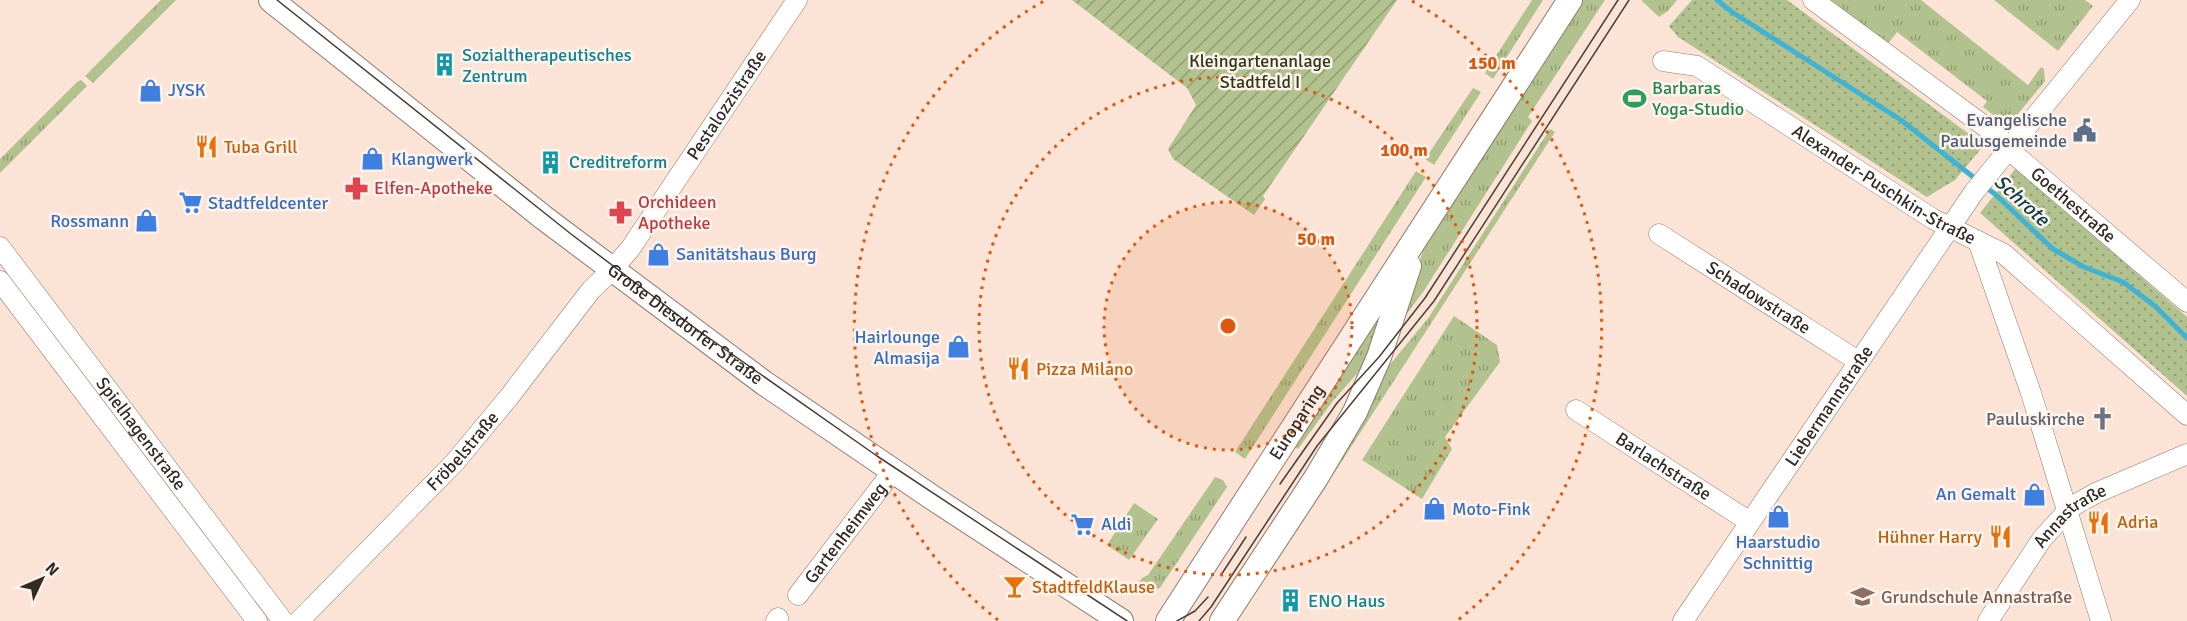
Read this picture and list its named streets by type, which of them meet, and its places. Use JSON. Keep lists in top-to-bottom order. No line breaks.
{"streets":{"main road":["Große Diesdorfer Straße","Europaring"],"street":["Pestalozzistraße","Alexander-Puschkin-Straße","Goethestraße","Schadowstraße","Liebermannstraße","Spielhagenstraße","Fröbelstraße","Barlachstraße","Annastraße","Gartenheimweg"]},"crossings":[["Pestalozzistraße","Große Diesdorfer Straße"],["Pestalozzistraße","Fröbelstraße"],["Alexander-Puschkin-Straße","Liebermannstraße"],["Alexander-Puschkin-Straße","Annastraße"],["Goethestraße","Liebermannstraße"],["Schadowstraße","Liebermannstraße"],["Große Diesdorfer Straße","Fröbelstraße"],["Große Diesdorfer Straße","Gartenheimweg"],["Liebermannstraße","Barlachstraße"]],"water":["Schrote"],"parks":["Kleingartenanlage Stadtfeld I"],"places":{"building":["Sozialtherapeutisches Zentrum","Creditreform","ENO Haus"],"shop":["JYSK","Klangwerk","Rossmann","Sanitätshaus Burg","Hairlounge Almasija","An Gemalt","Moto-Fink","Haarstudio Schnittig"],"sports":["Barbaras Yoga-Studio"],"public building":["Evangelische Paulusgemeinde"],"restaurant":["Tuba Grill","Pizza Milano","Adria","Hühner Harry"],"pharmacy":["Elfen-Apotheke","Orchideen Apotheke"],"supermarket":["Stadtfeldcenter","Aldi"],"church":["Pauluskirche"],"bar":["StadtfeldKlause"],"school or university":["Grundschule Annastraße"]},"north":"top right","rings":["150 m","100 m","50 m"]}
